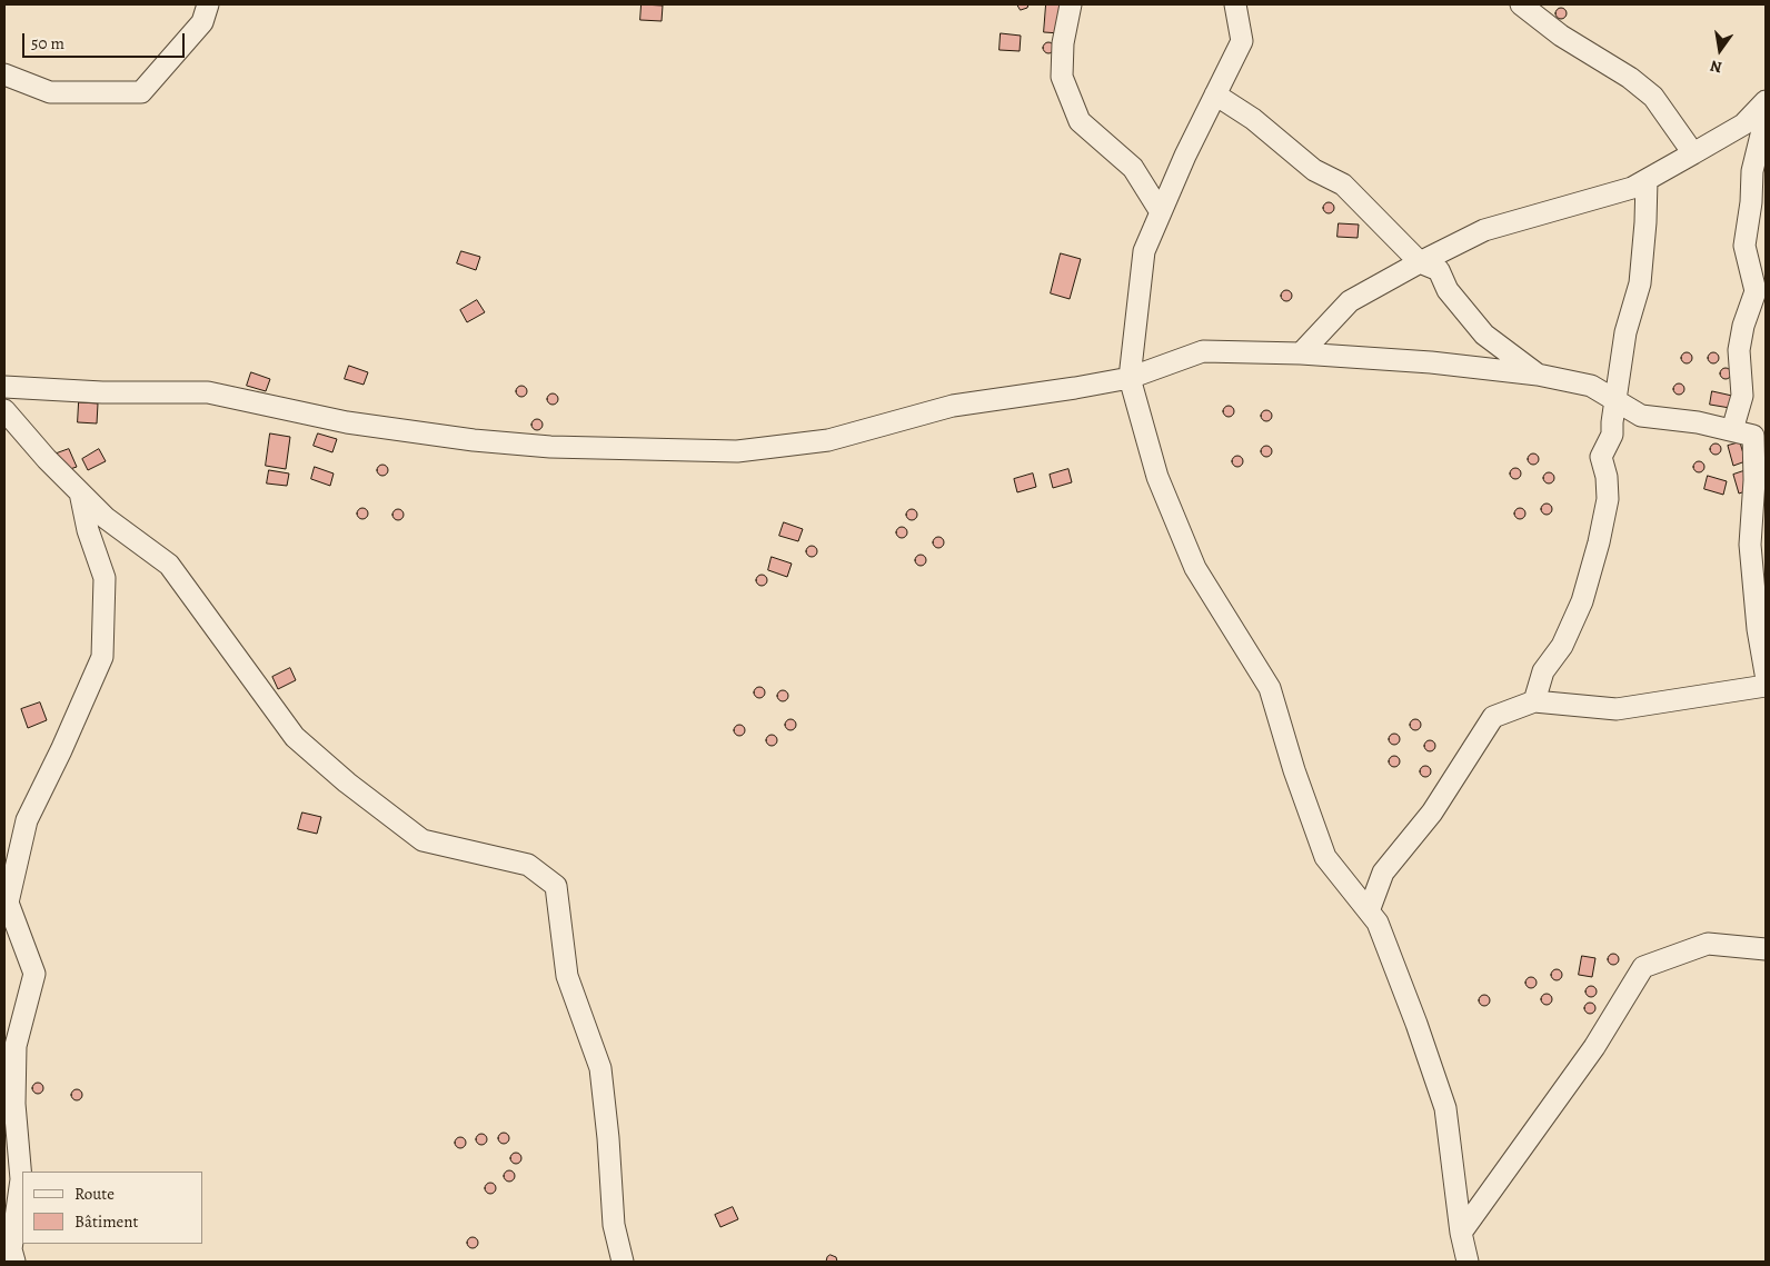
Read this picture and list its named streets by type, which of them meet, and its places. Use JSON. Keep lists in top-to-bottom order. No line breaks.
{"legend":["Route","Bâtiment"],"scale_bar":"50 m","north":"bottom"}
